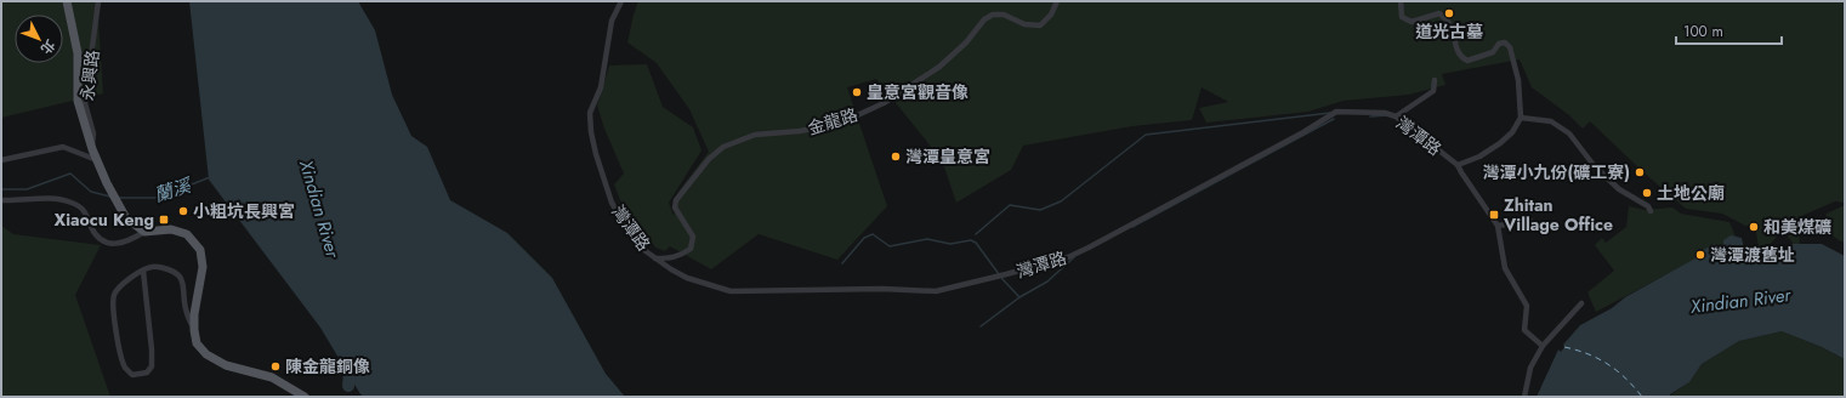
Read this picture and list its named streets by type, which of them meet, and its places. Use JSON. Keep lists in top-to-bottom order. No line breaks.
{"streets":{"street":["永興路","金龍路","灣潭路"]},"crossings":[["金龍路","灣潭路"]],"water":["蘭溪","Xindian River"],"places":{"other":["道光古墓","皇意宮觀音像","灣潭皇意宮","灣潭小九份(礦工寮)","土地公廟","小粗坑長興宮","和美煤礦","灣潭渡舊址","陳金龍銅像"],"transit":["Zhitan Village Office","Xiaocu Keng"]},"scale_bar":"100 m","north":"bottom right"}
